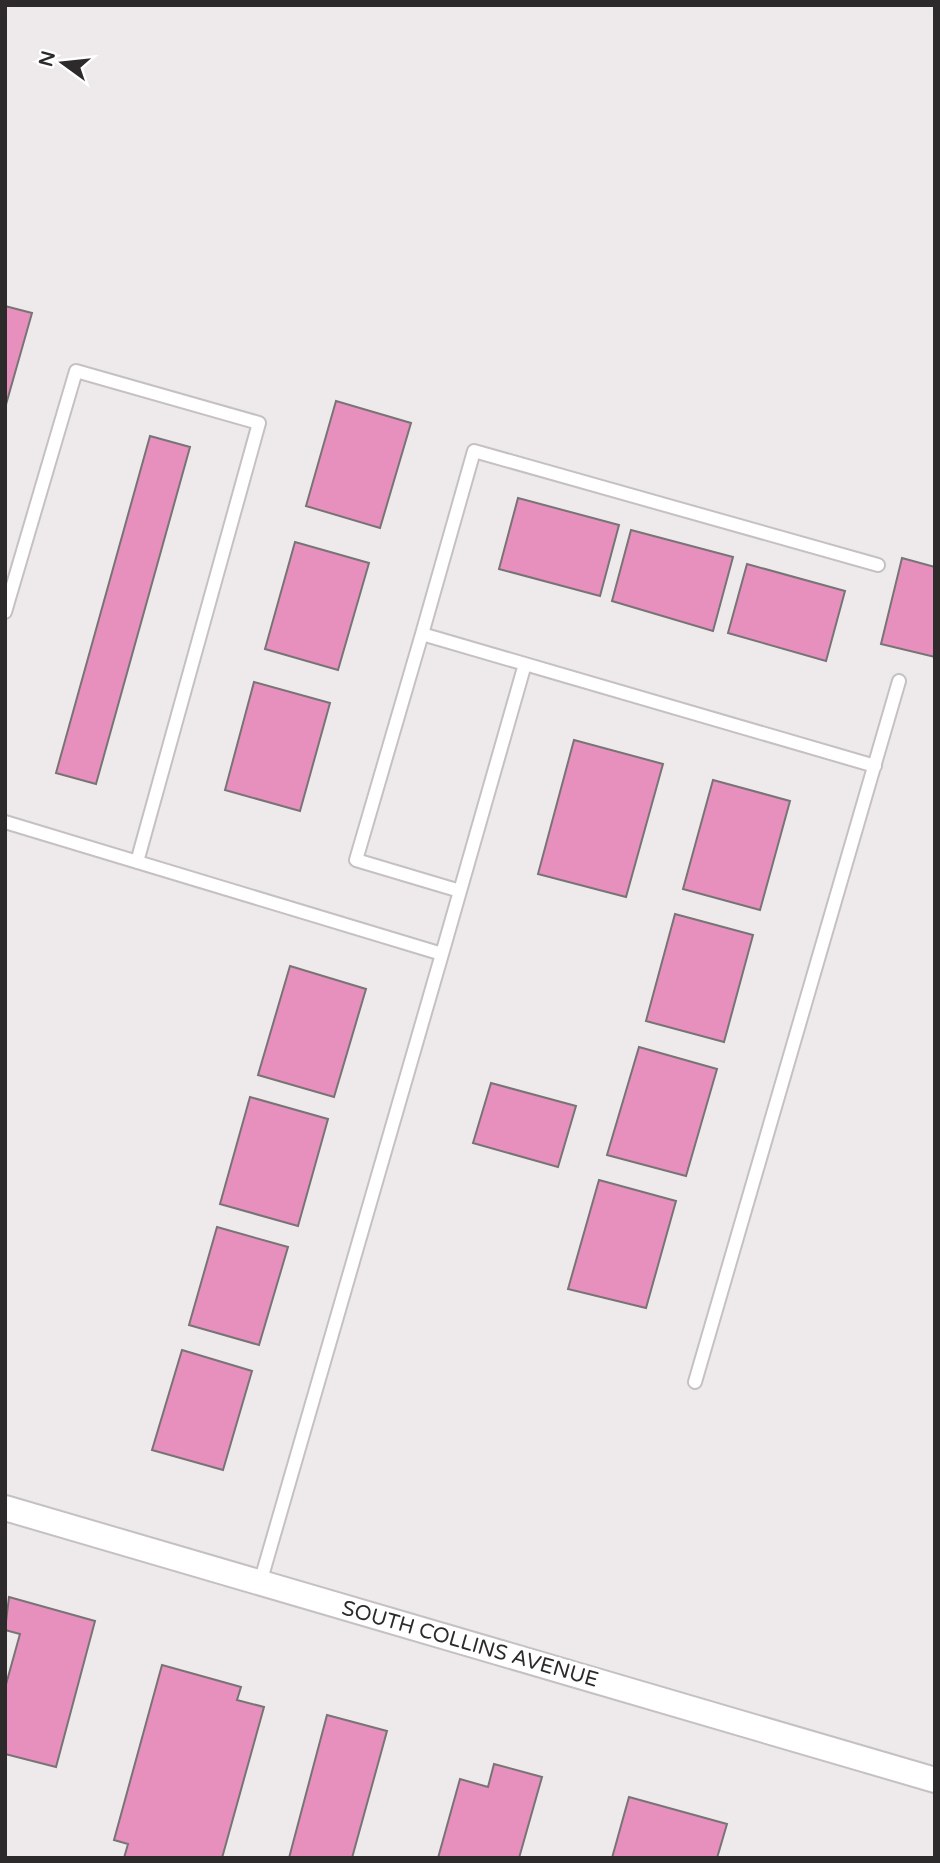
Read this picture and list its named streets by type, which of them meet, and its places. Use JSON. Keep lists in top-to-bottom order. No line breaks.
{"streets":{"street":["SOUTH COLLINS AVENUE"]},"north":"left"}
